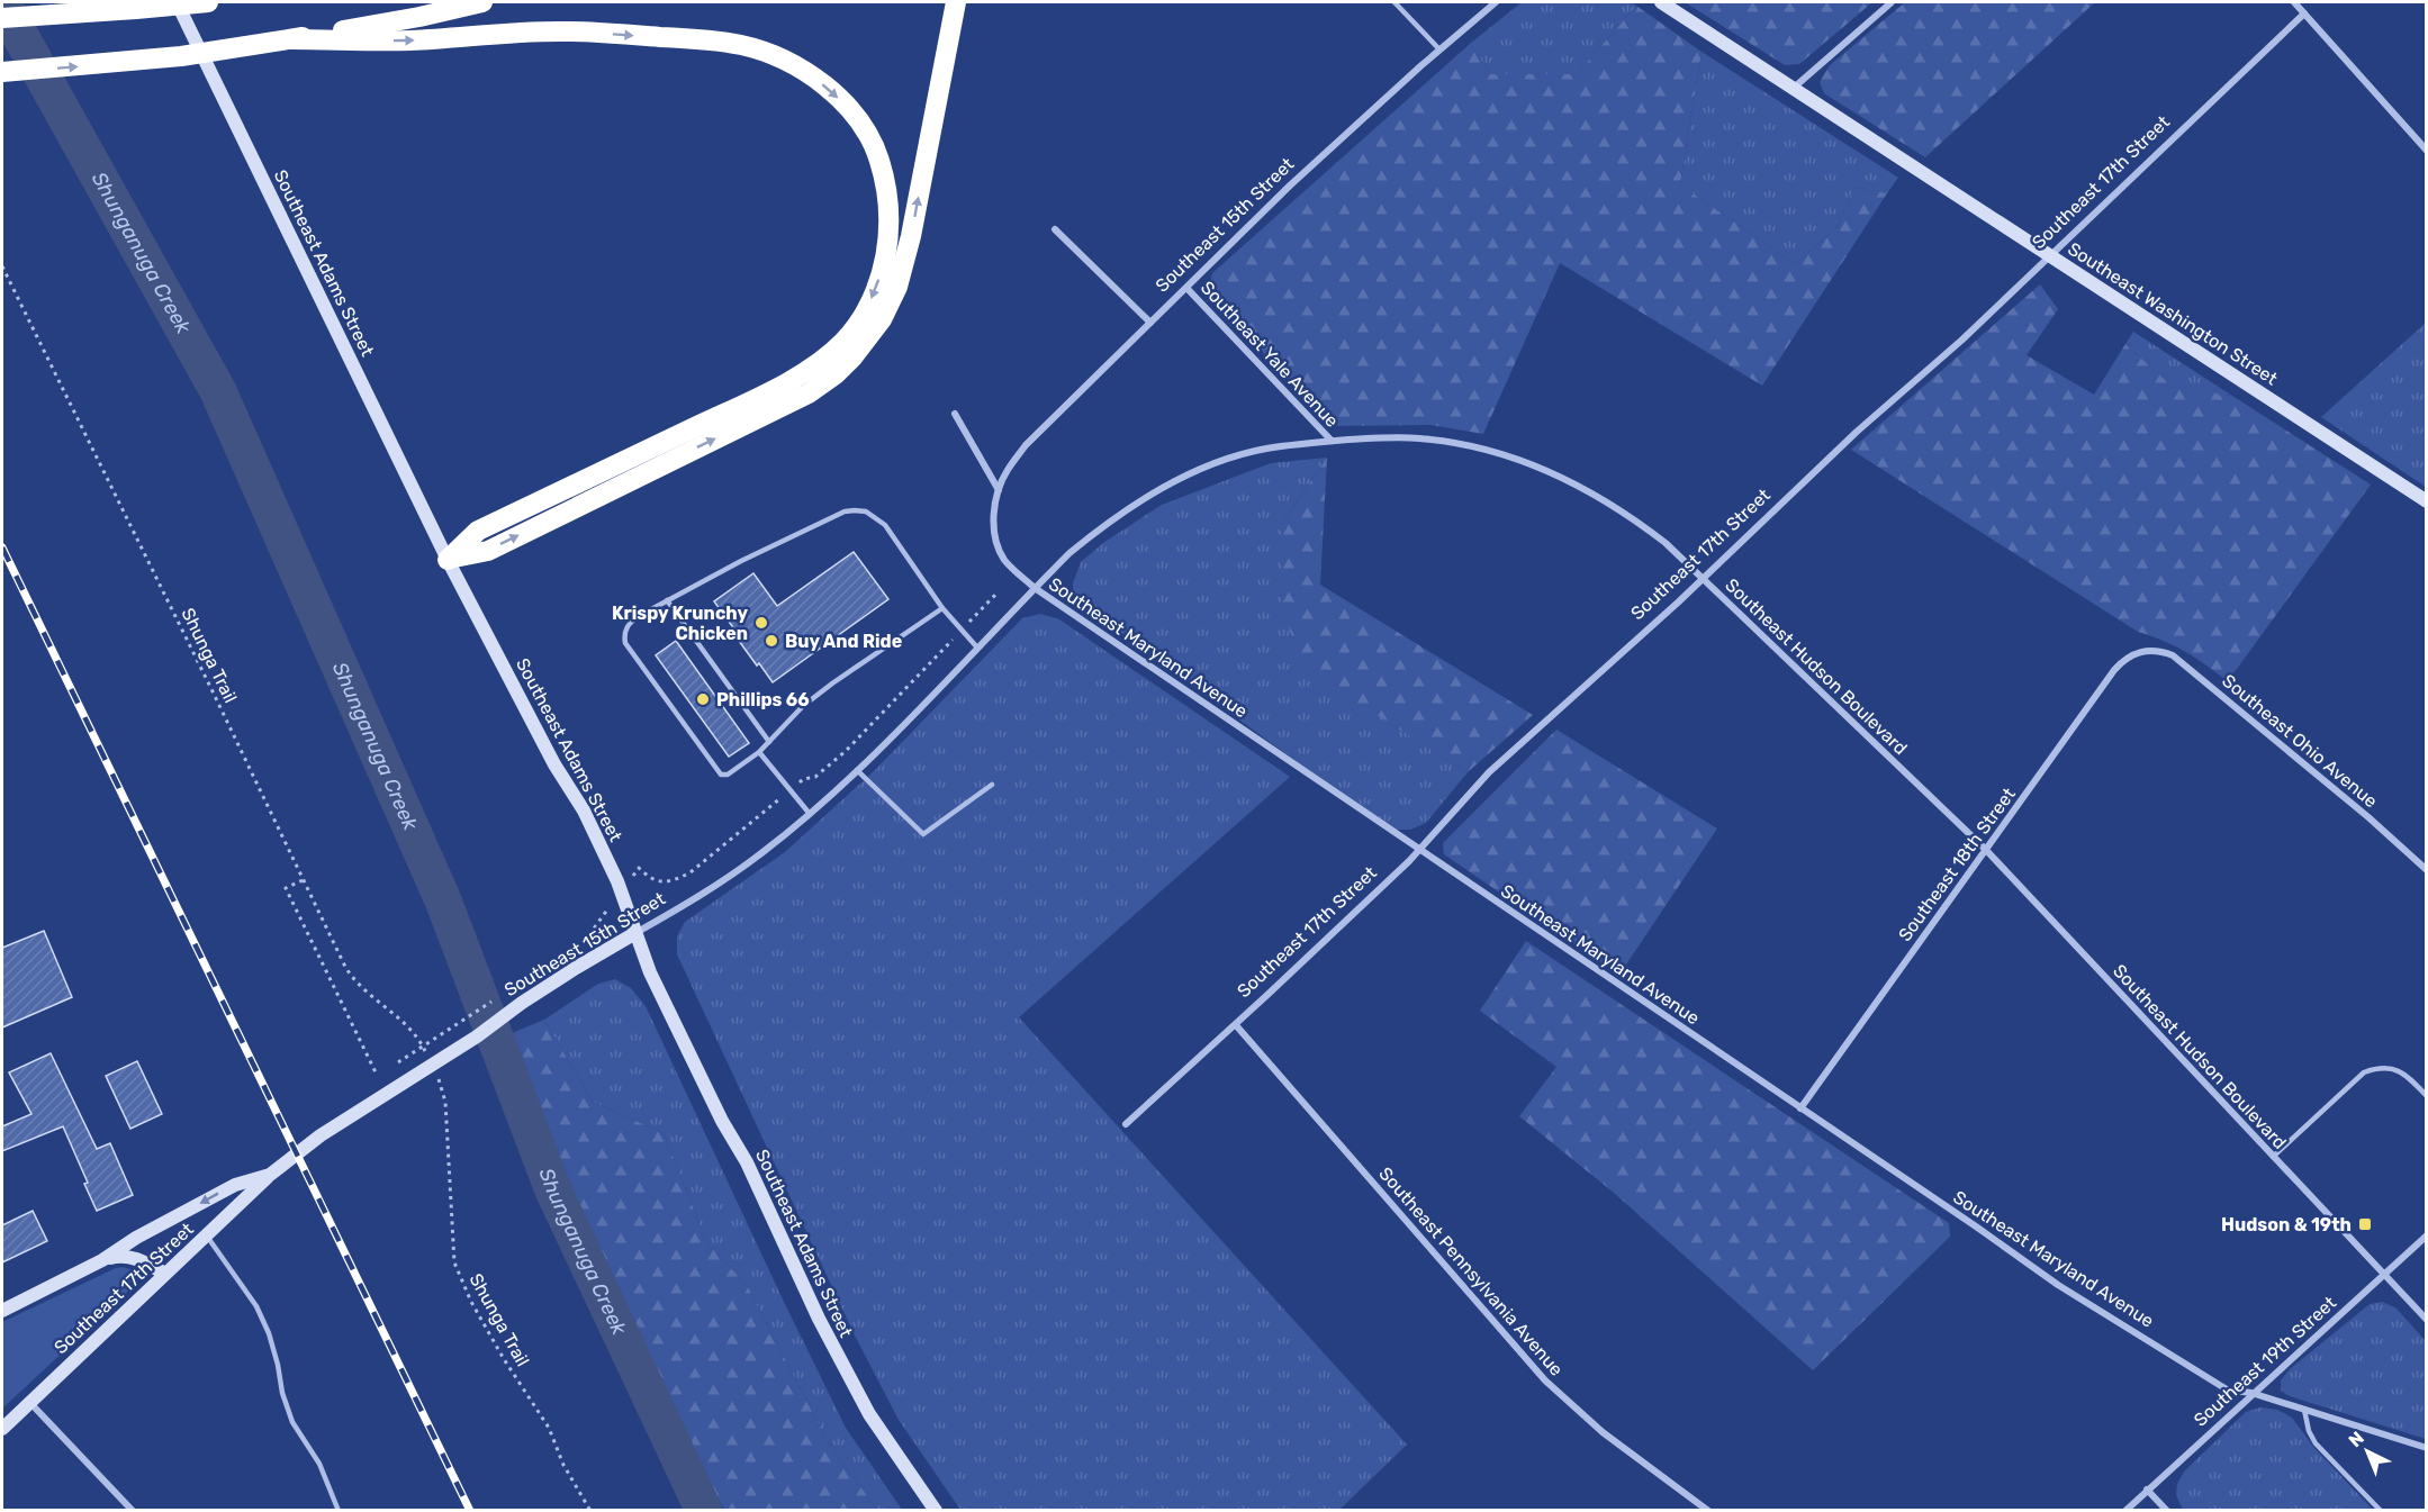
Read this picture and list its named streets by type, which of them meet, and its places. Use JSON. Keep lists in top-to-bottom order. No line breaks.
{"streets":{"street":["Southeast 17th Street","Southeast 15th Street","Southeast Adams Street","Southeast Washington Street","Southeast Yale Avenue","Southeast Maryland Avenue","Southeast Hudson Boulevard","Southeast Ohio Avenue","Southeast 18th Street","Southeast Pennsylvania Avenue","Southeast 19th Street"],"path":["Shunga Trail"]},"crossings":[["Southeast 17th Street","Southeast 15th Street"],["Southeast 17th Street","Southeast Washington Street"],["Southeast 17th Street","Southeast Maryland Avenue"],["Southeast 17th Street","Southeast Hudson Boulevard"],["Southeast 17th Street","Southeast Pennsylvania Avenue"],["Southeast 15th Street","Southeast Adams Street"],["Southeast 15th Street","Southeast Yale Avenue"],["Southeast 15th Street","Southeast Maryland Avenue"],["Southeast 15th Street","Southeast Hudson Boulevard"],["Southeast Yale Avenue","Southeast Hudson Boulevard"],["Southeast Maryland Avenue","Southeast Hudson Boulevard"],["Southeast Maryland Avenue","Southeast 18th Street"],["Southeast Maryland Avenue","Southeast 19th Street"],["Southeast Hudson Boulevard","Southeast 18th Street"],["Southeast Hudson Boulevard","Southeast 19th Street"],["Southeast Ohio Avenue","Southeast 18th Street"]],"water":["Shunganuga Creek"],"places":{"other":["Krispy Krunchy Chicken","Buy And Ride","Phillips 66"],"transit":["Hudson & 19th"]},"north":"top left"}
